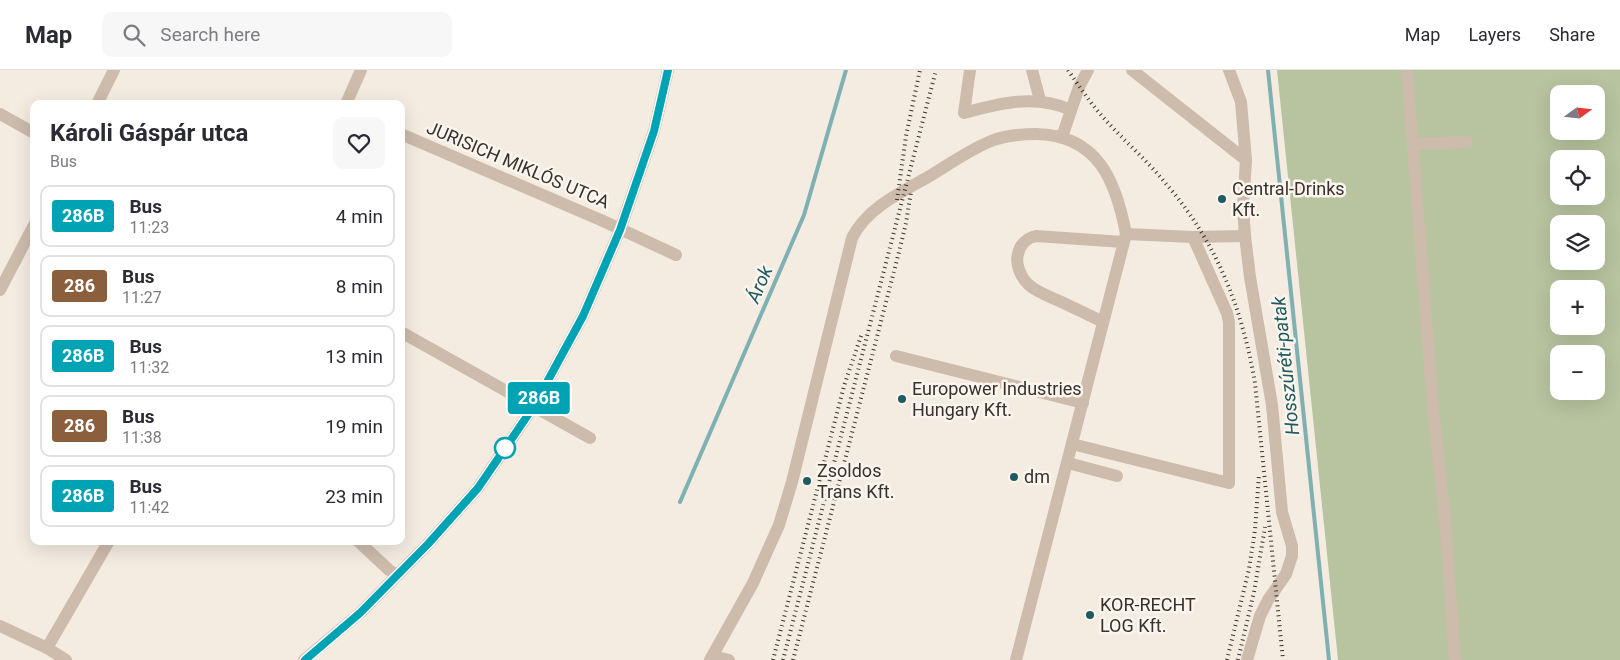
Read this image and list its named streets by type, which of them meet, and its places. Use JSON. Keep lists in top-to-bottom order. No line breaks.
{"streets":{"street":["JURISICH MIKLÓS UTCA"]},"water":["Árok","Hosszúréti-patak"],"places":["Central-Drinks Kft.","Europower Industries Hungary Kft.","dm","Zsoldos Trans Kft.","KOR-RECHT LOG Kft."],"lines":["bus line 286B"],"north":"right","page":{"header":"Map","search":"Search here","nav":["Map","Layers","Share"],"on_map":"286B","map_buttons":["+","−"],"heading":["Károli Gáspár utca","Bus"],"list":[{"mark":"286B","name":"Bus","note":"11:23","value":"4 min"},{"mark":"286","name":"Bus","note":"11:27","value":"8 min"},{"mark":"286B","name":"Bus","note":"11:32","value":"13 min"},{"mark":"286","name":"Bus","note":"11:38","value":"19 min"},{"mark":"286B","name":"Bus","note":"11:42","value":"23 min"}]}}
